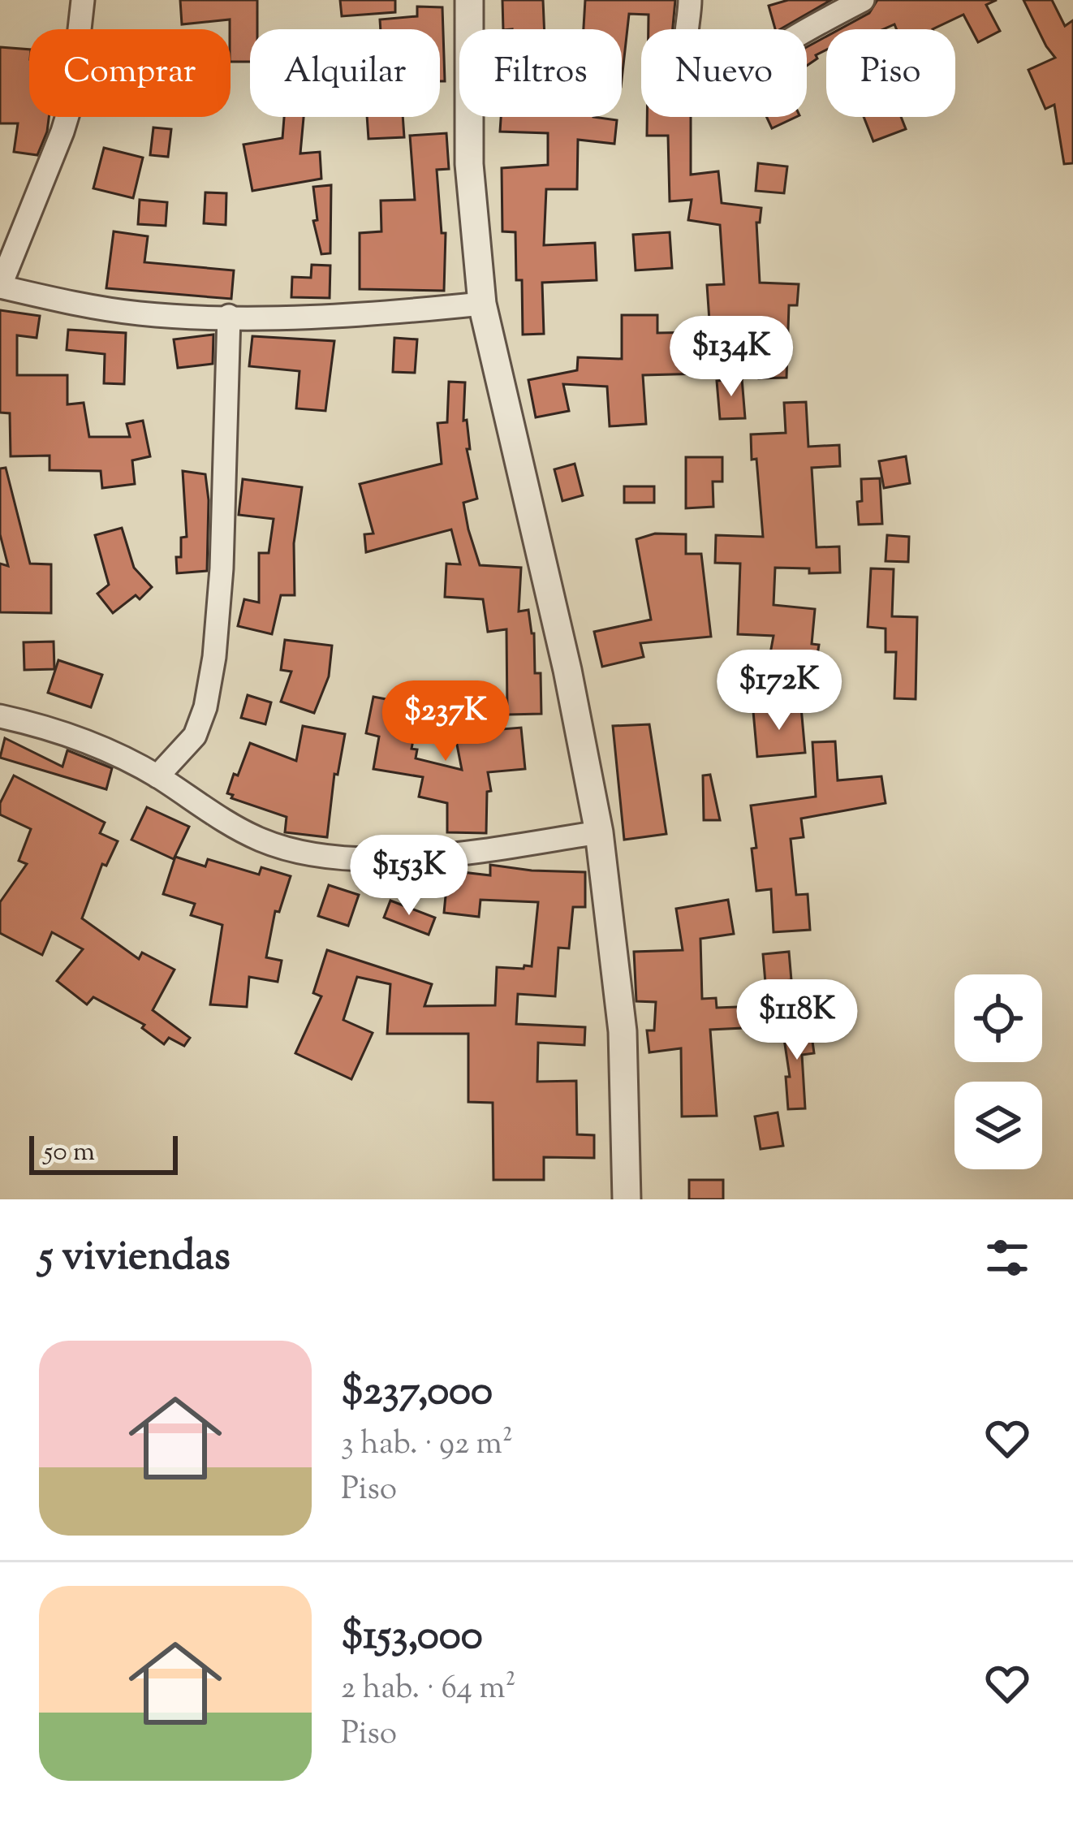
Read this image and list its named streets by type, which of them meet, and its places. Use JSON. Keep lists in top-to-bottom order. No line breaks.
{"scale_bar":"50 m","page":{"chip":["Comprar","Alquilar","Filtros","Nuevo","Piso"],"price":["$134K","$172K","$237K","$153K","$118K"],"scale":"50 m","heading":"5 viviendas","list":[{"name":"$237,000","note":"3 hab. · 92 m² · Piso"},{"name":"$153,000","note":"2 hab. · 64 m² · Piso"}]}}
